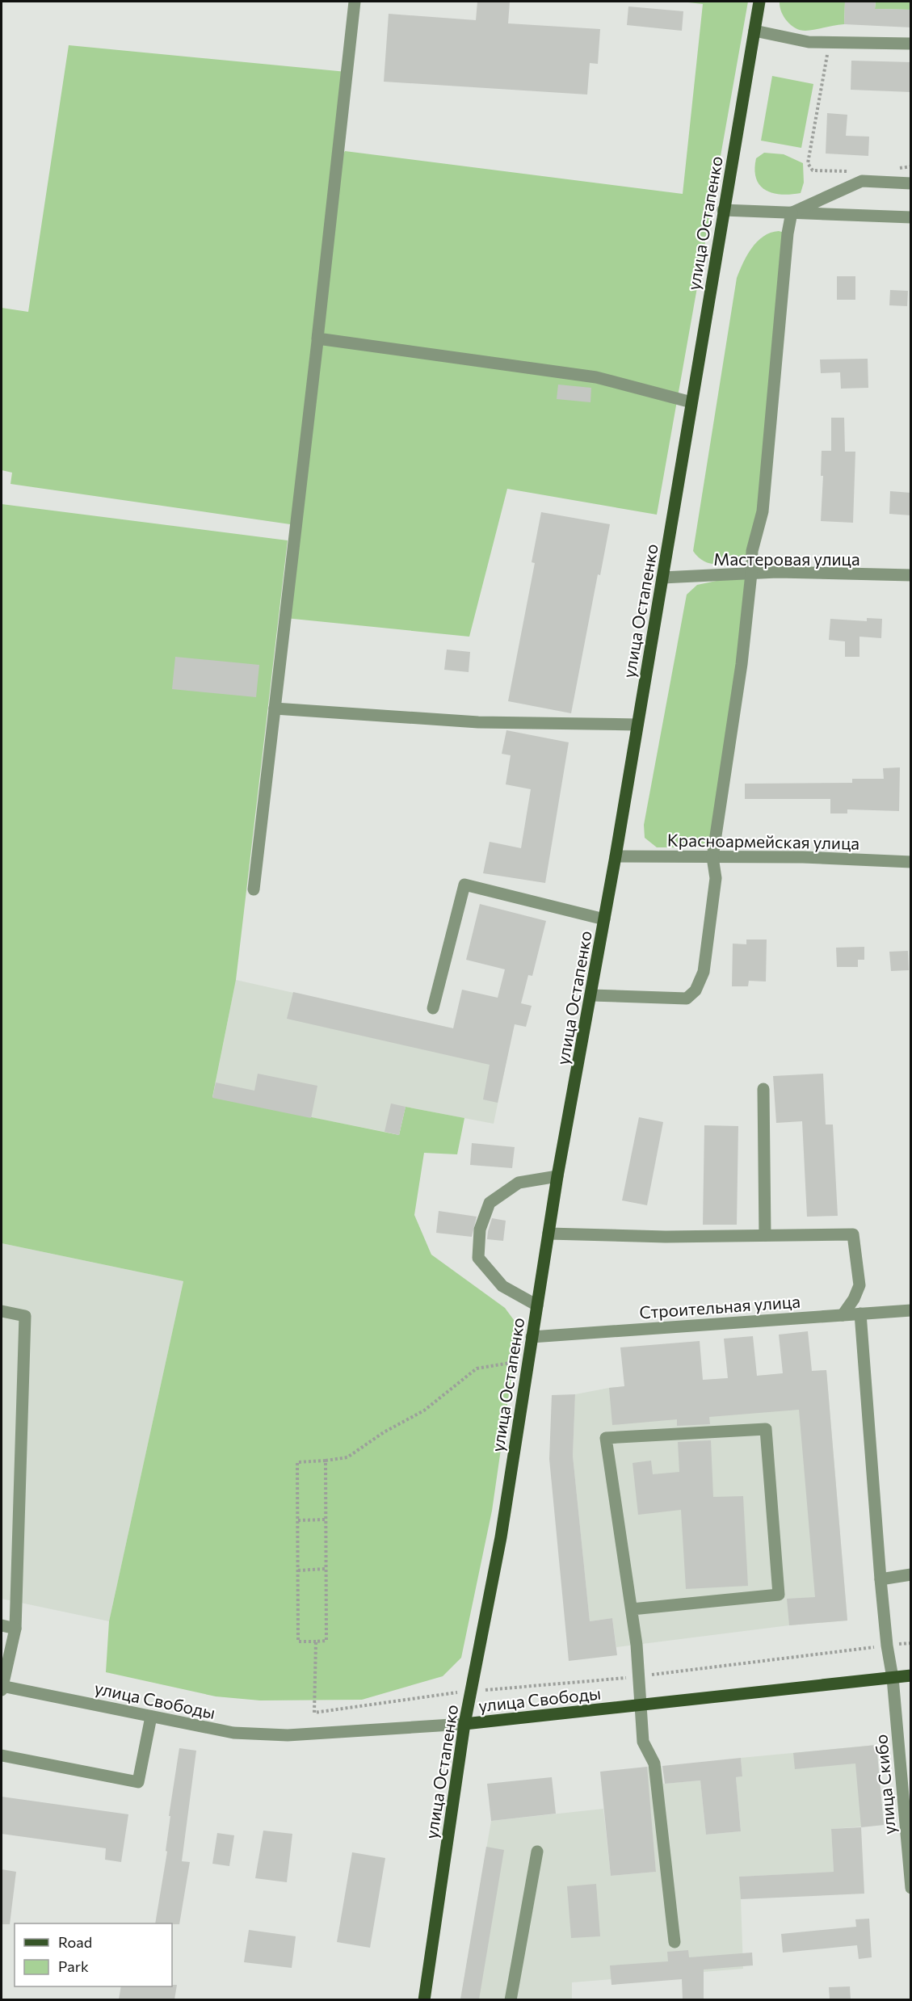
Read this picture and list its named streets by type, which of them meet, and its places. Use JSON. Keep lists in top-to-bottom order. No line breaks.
{"streets":{"main road":["улица Остапенко","улица Свободы"],"street":["Мастеровая улица","Красноармейская улица","Строительная улица","улица Скибо"]},"crossings":[["улица Остапенко","Мастеровая улица"],["улица Остапенко","Красноармейская улица"],["улица Остапенко","Строительная улица"],["улица Остапенко","улица Свободы"],["Строительная улица","улица Скибо"],["улица Свободы","улица Скибо"]],"legend":["Road","Park"]}
